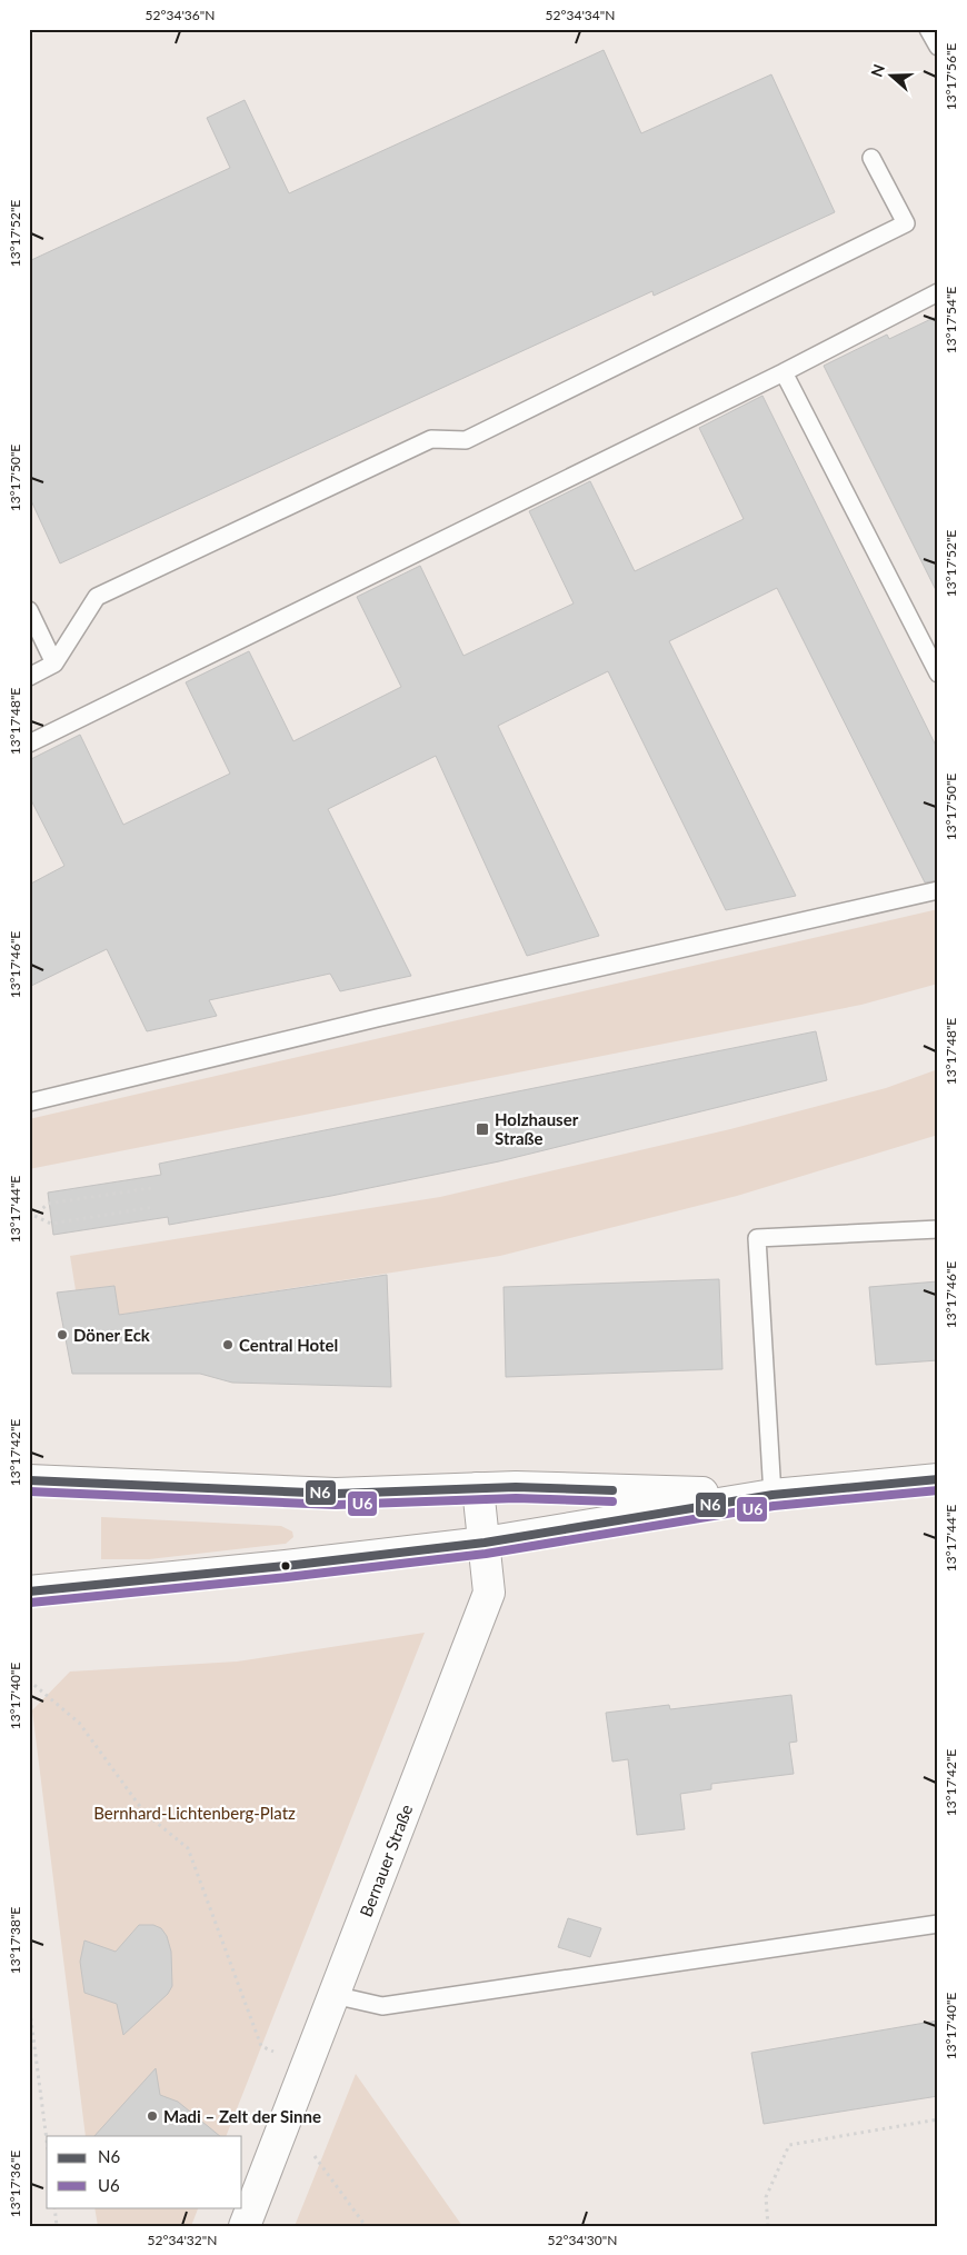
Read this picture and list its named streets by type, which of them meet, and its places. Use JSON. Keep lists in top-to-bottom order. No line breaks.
{"streets":{"main road":["Bernauer Straße"]},"parks":["Bernhard-Lichtenberg-Platz"],"places":{"transit":["Holzhauser Straße"],"other":["Döner Eck","Central Hotel","Madi – Zelt der Sinne"]},"lines":["transit line N6","transit line U6"],"legend":["N6","U6"],"north":"left","coordinates":["52°34'36\"N","52°34'34\"N","13°17'56\"E","13°17'52\"E","13°17'54\"E","13°17'50\"E","13°17'48\"E","13°17'46\"E","13°17'44\"E","13°17'42\"E","13°17'40\"E","13°17'38\"E","13°17'36\"E","52°34'32\"N","52°34'30\"N"]}
